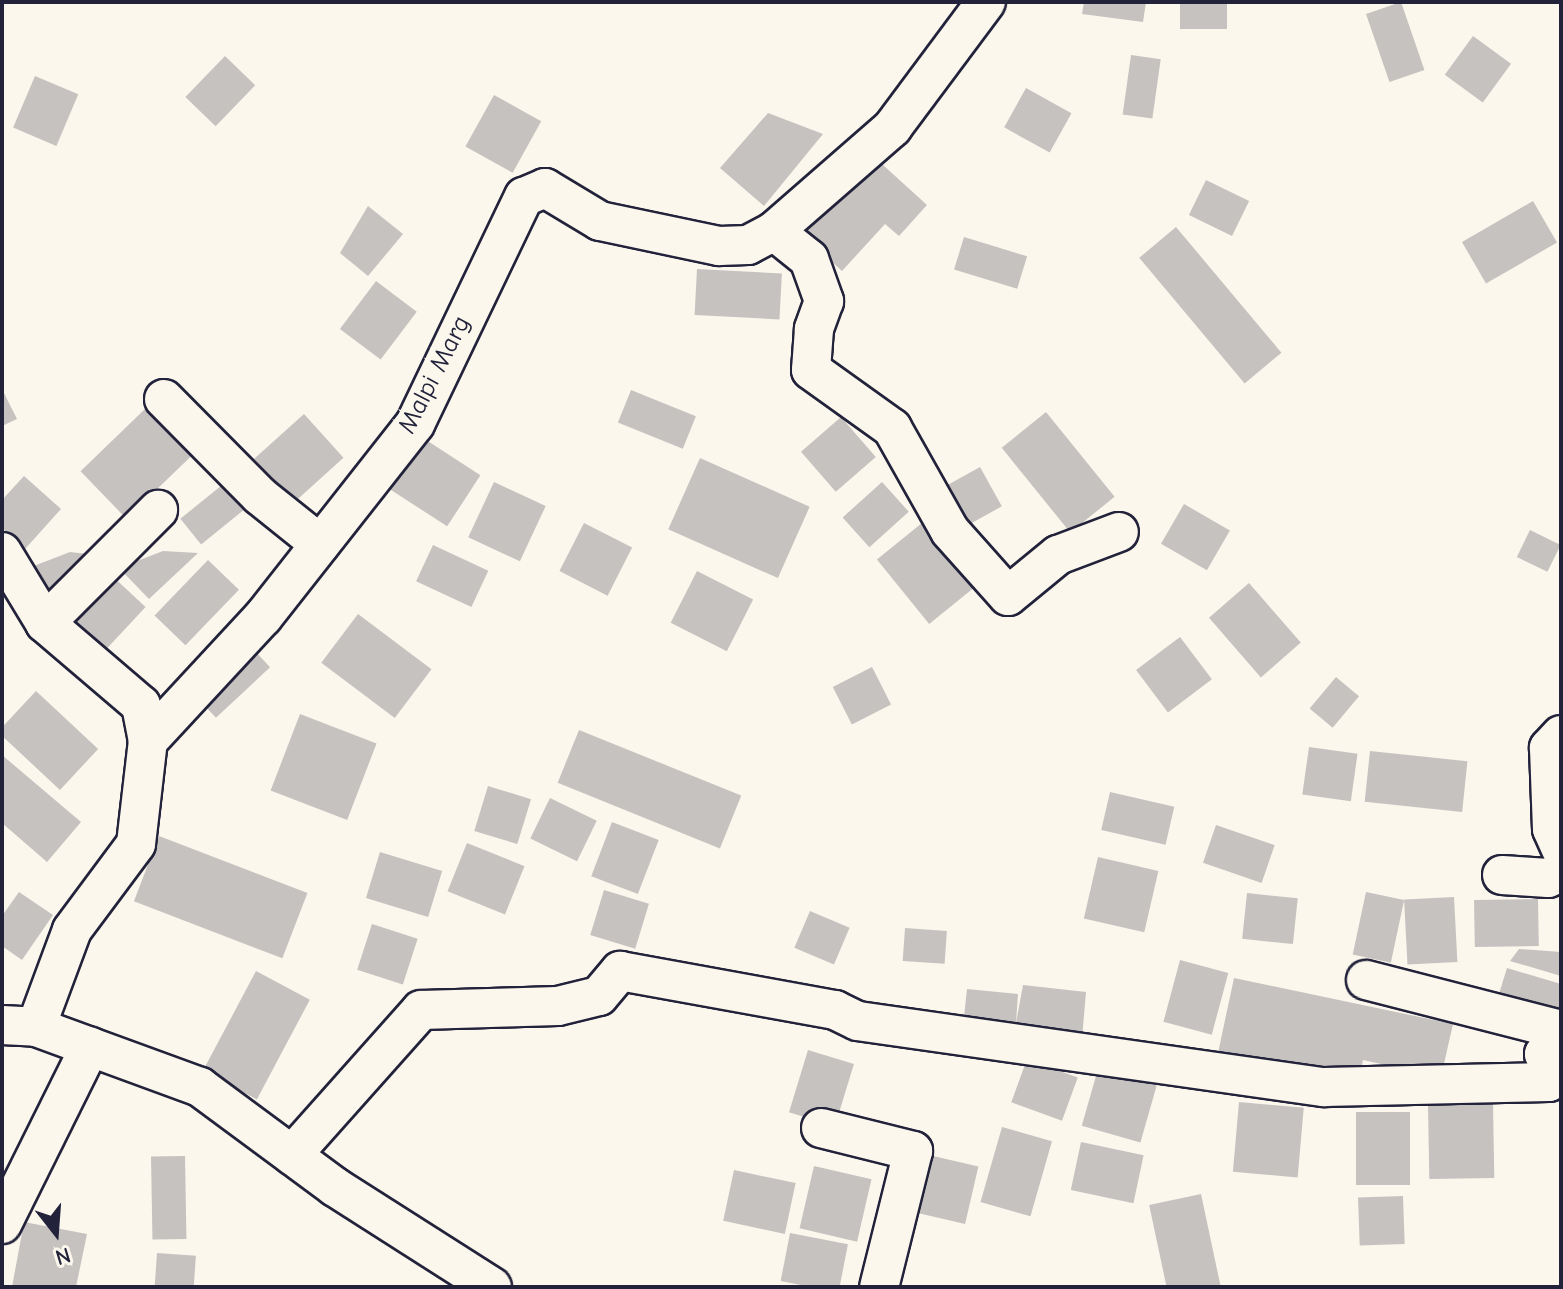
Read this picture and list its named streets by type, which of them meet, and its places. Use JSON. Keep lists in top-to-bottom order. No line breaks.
{"streets":{"street":["Malpi Marg"]},"north":"bottom"}
